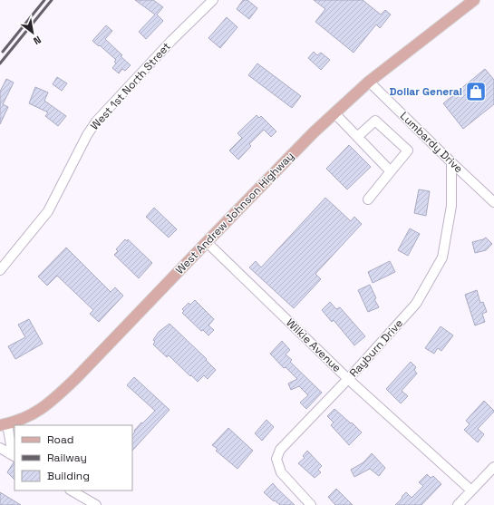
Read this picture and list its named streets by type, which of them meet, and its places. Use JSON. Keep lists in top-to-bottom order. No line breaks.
{"streets":{"main road":["West Andrew Johnson Highway"],"street":["West 1st North Street","Lumbardy Drive","Wilkie Avenue","Rayburn Drive"]},"crossings":[["Lumbardy Drive","West Andrew Johnson Highway"],["Lumbardy Drive","Rayburn Drive"],["West Andrew Johnson Highway","Wilkie Avenue"],["Wilkie Avenue","Rayburn Drive"]],"places":{"shop":["Dollar General"]},"legend":["Road","Railway","Building"],"north":"bottom right"}
